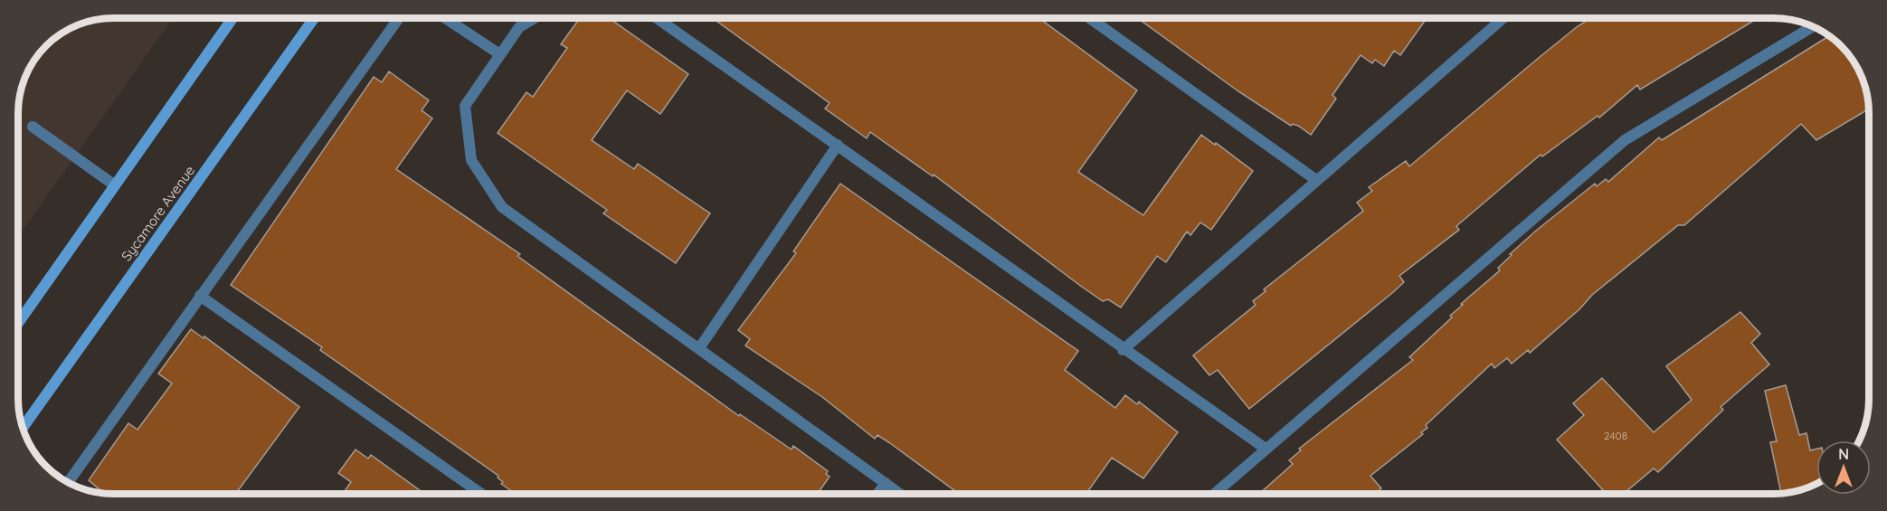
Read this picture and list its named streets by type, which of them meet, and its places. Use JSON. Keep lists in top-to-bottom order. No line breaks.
{"streets":{"main road":["Sycamore Avenue"]},"house_numbers":["2408"],"north":"top"}
